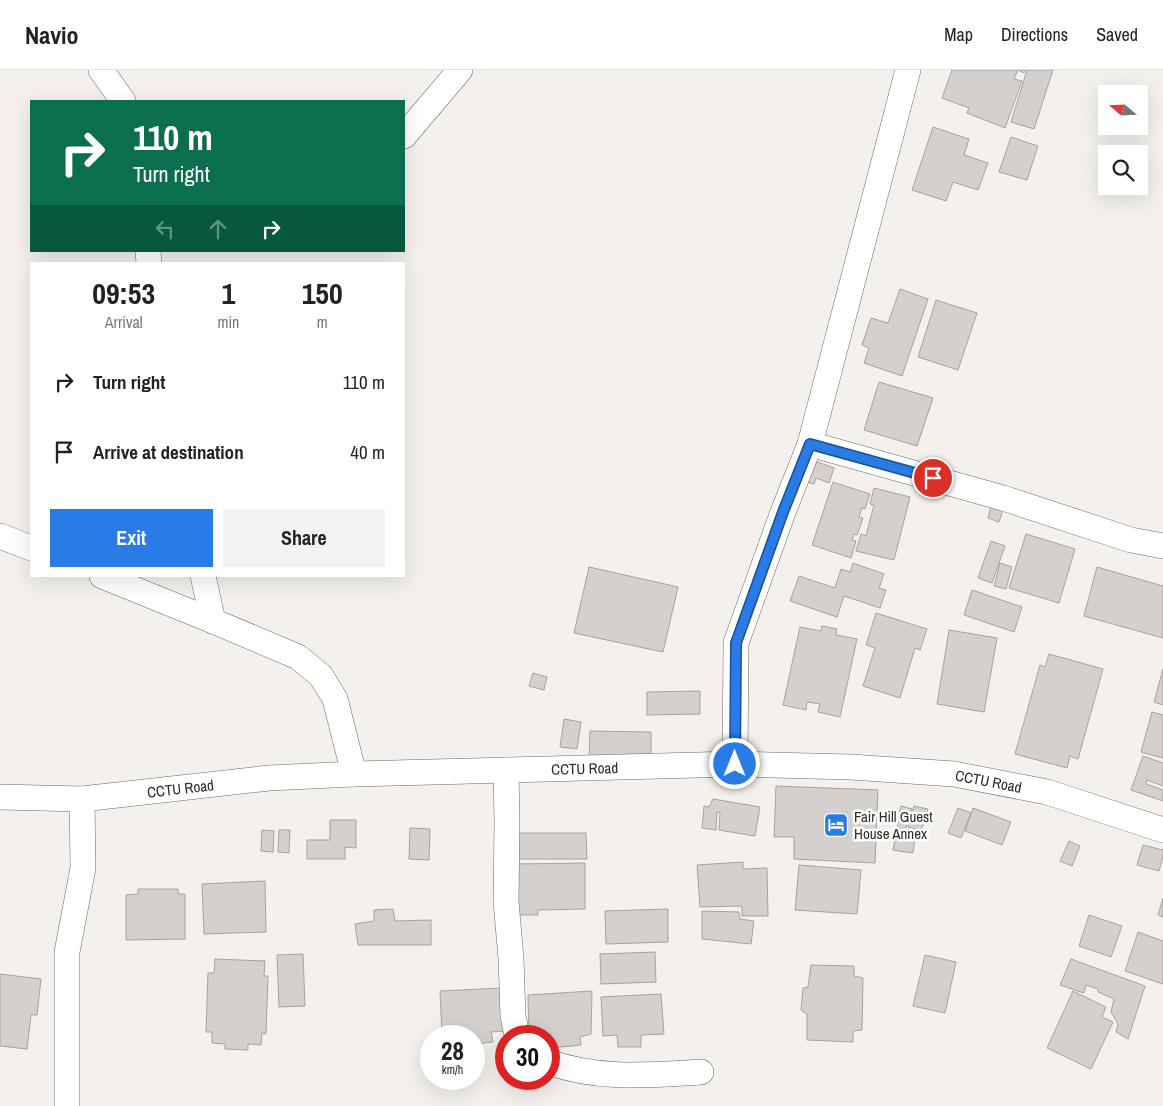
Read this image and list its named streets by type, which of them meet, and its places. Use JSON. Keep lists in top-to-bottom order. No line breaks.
{"streets":{"street":["CCTU Road"]},"places":{"hotel":["Fair Hill Guest House Annex"]},"north":"left","page":{"header":"Navio","nav":["Map","Directions","Saved"],"turn":["110 m","Turn right"],"eta":["09:53","Arrival","1","min","150","m"],"list":[{"name":"Turn right","value":"110 m"},{"name":"Arrive at destination","value":"40 m"}],"buttons":["Exit","Share"],"speed":"28 km/h","limit":"30"}}
